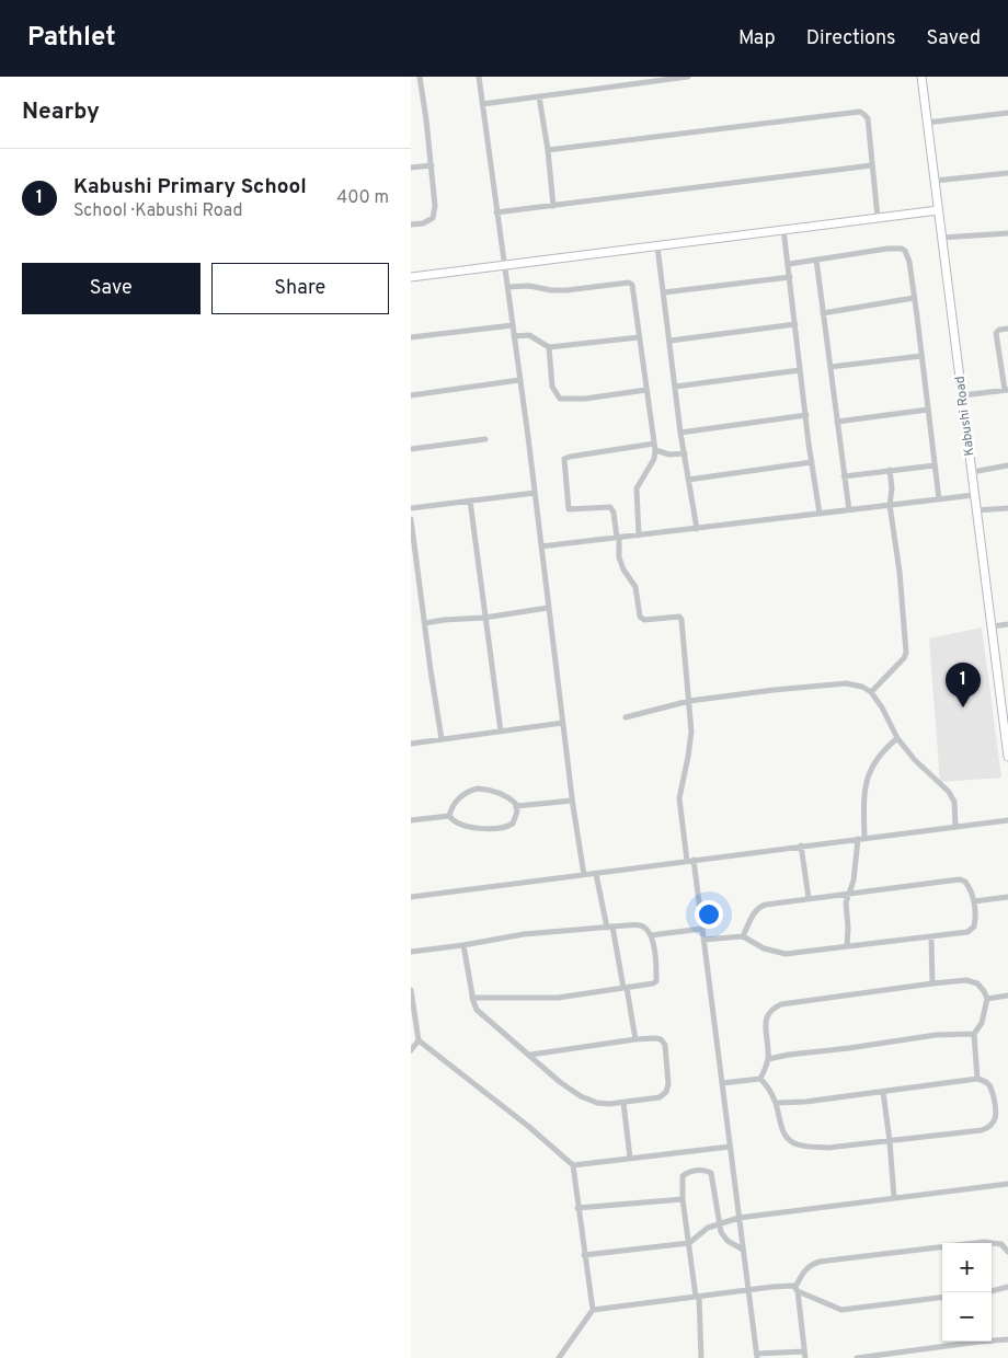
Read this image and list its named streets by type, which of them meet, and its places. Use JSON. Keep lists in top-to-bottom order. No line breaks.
{"streets":{"main road":["Kabushi Road"]},"page":{"header":"Pathlet","nav":["Map","Directions","Saved"],"heading":"Nearby","list":[{"mark":"1","name":"Kabushi Primary School","note":"School · Kabushi Road","value":"400 m"}],"buttons":["Save","Share"],"pins":"1","map_buttons":["+","−"]}}
